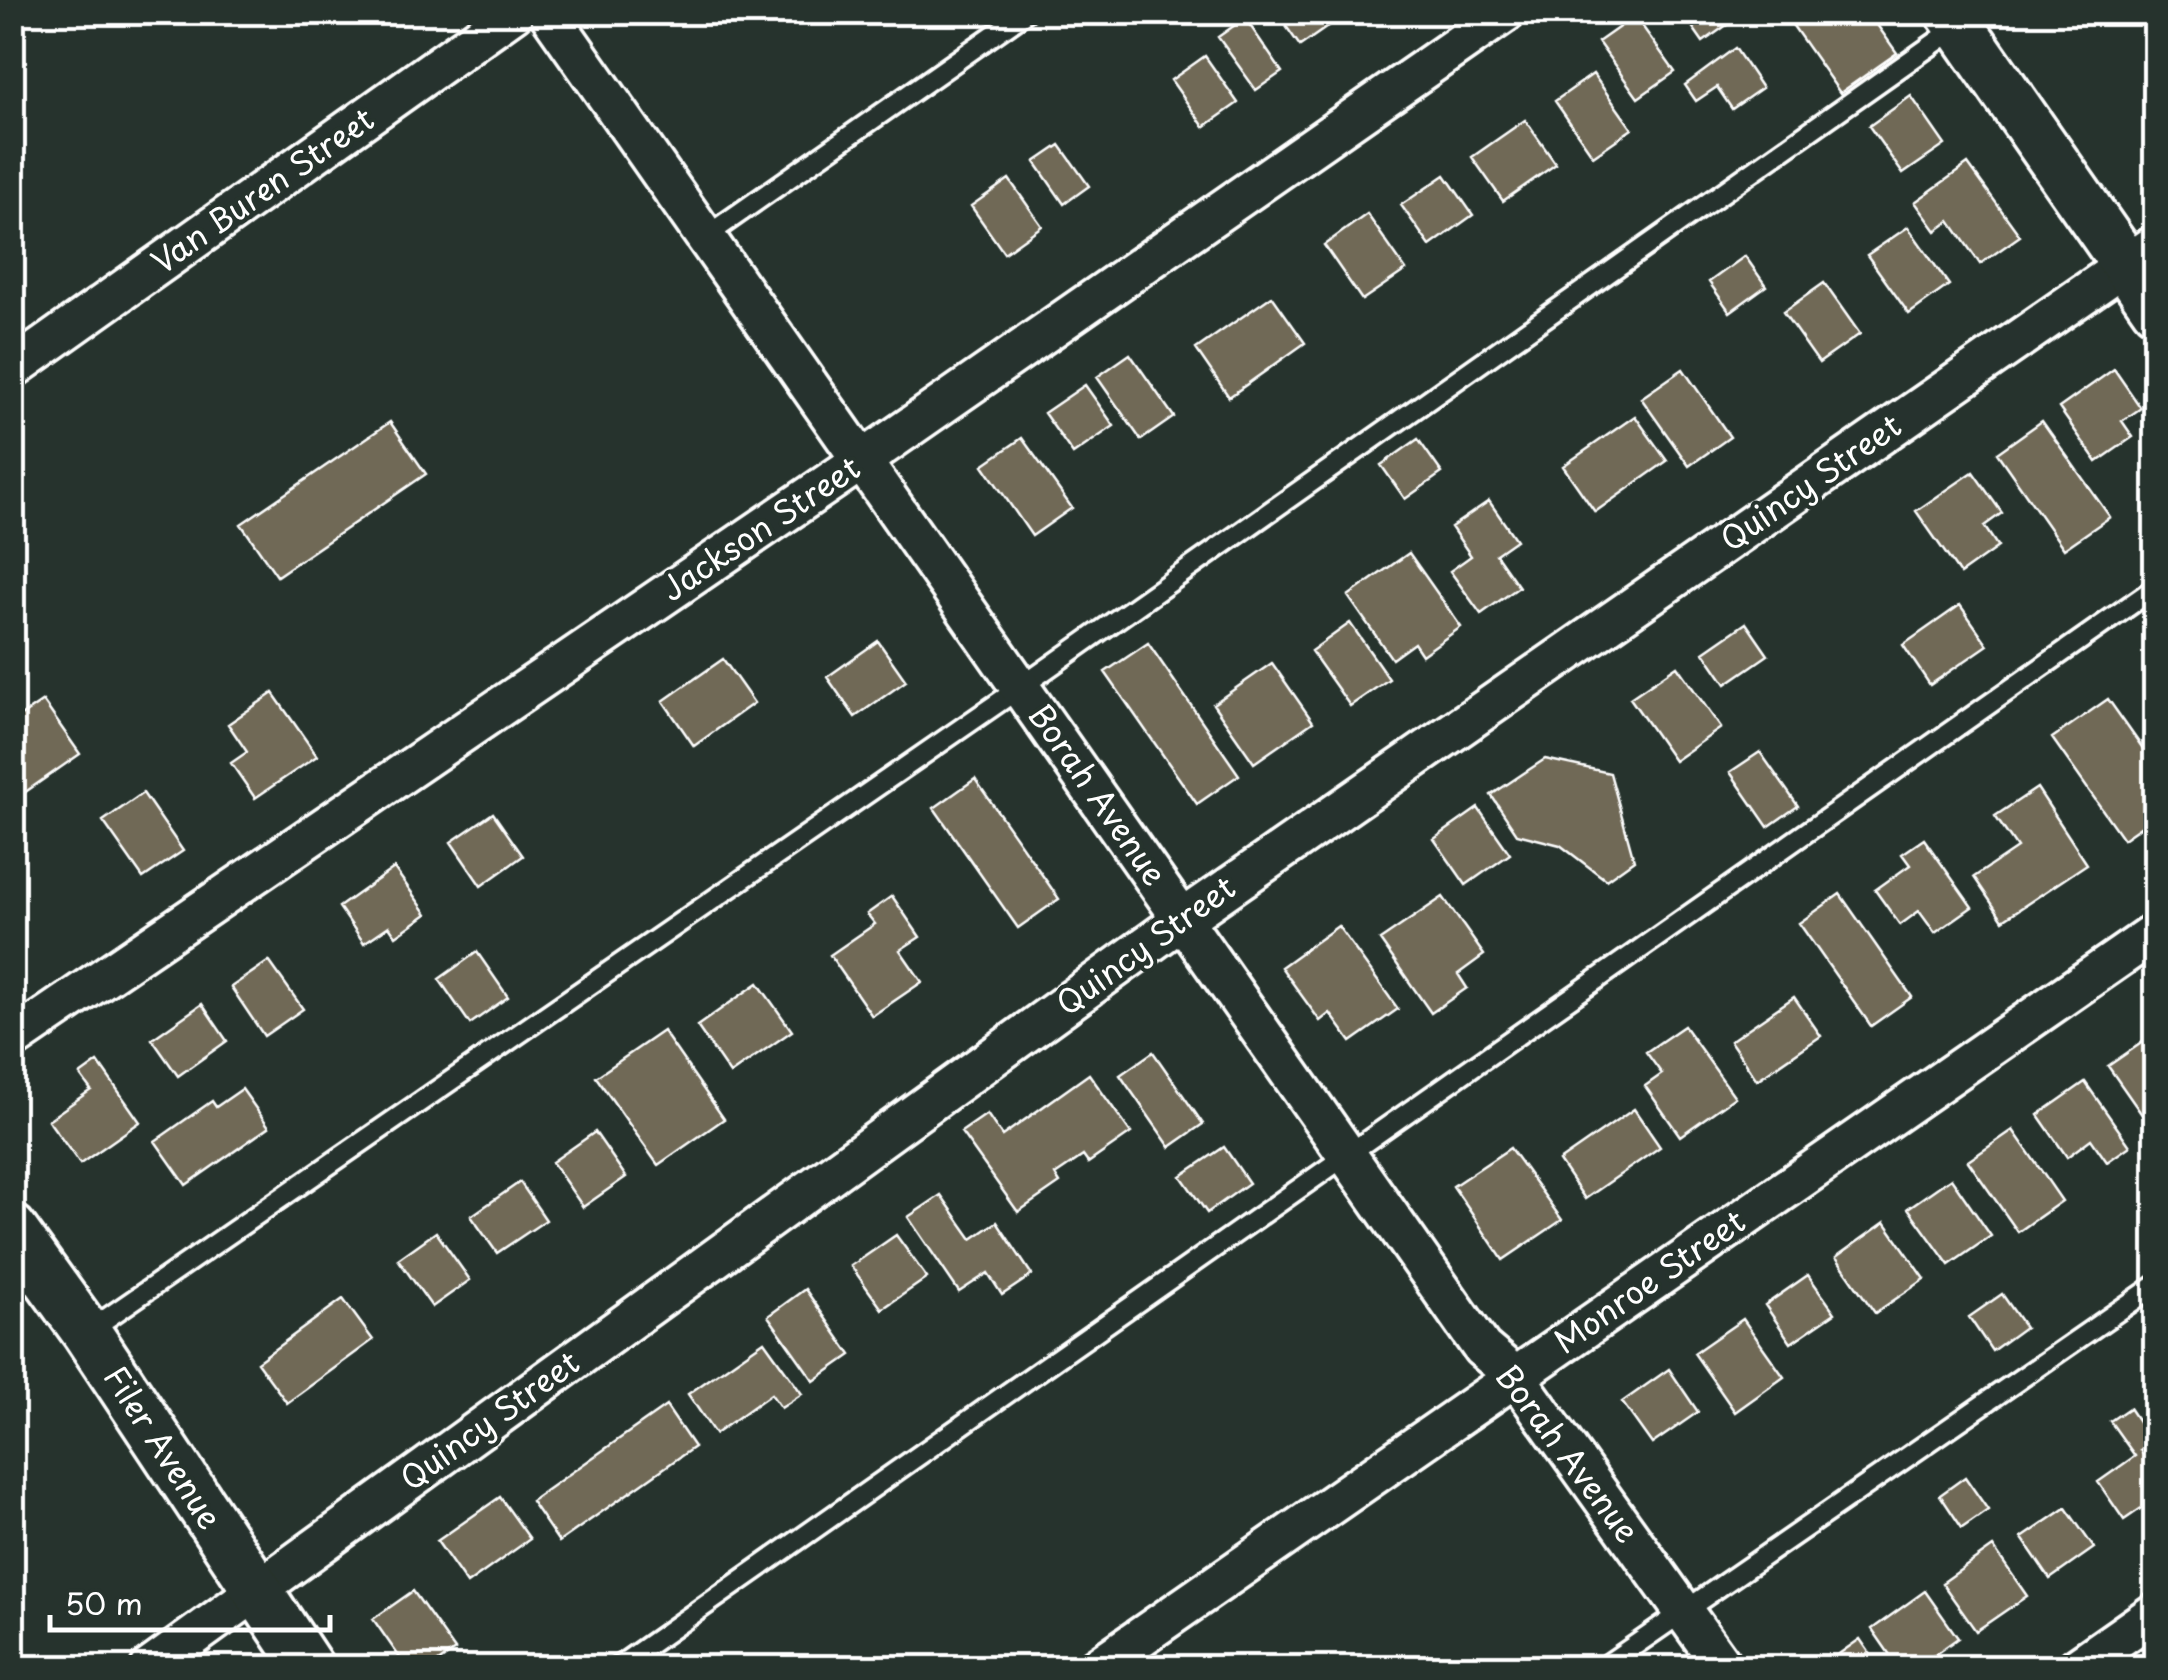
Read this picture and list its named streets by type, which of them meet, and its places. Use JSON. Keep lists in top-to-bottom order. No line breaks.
{"streets":{"street":["Van Buren Street","Quincy Street","Jackson Street","Borah Avenue","Monroe Street","Filer Avenue"]},"crossings":[["Quincy Street","Borah Avenue"],["Quincy Street","Filer Avenue"],["Jackson Street","Borah Avenue"],["Borah Avenue","Monroe Street"]],"scale_bar":"50 m"}
